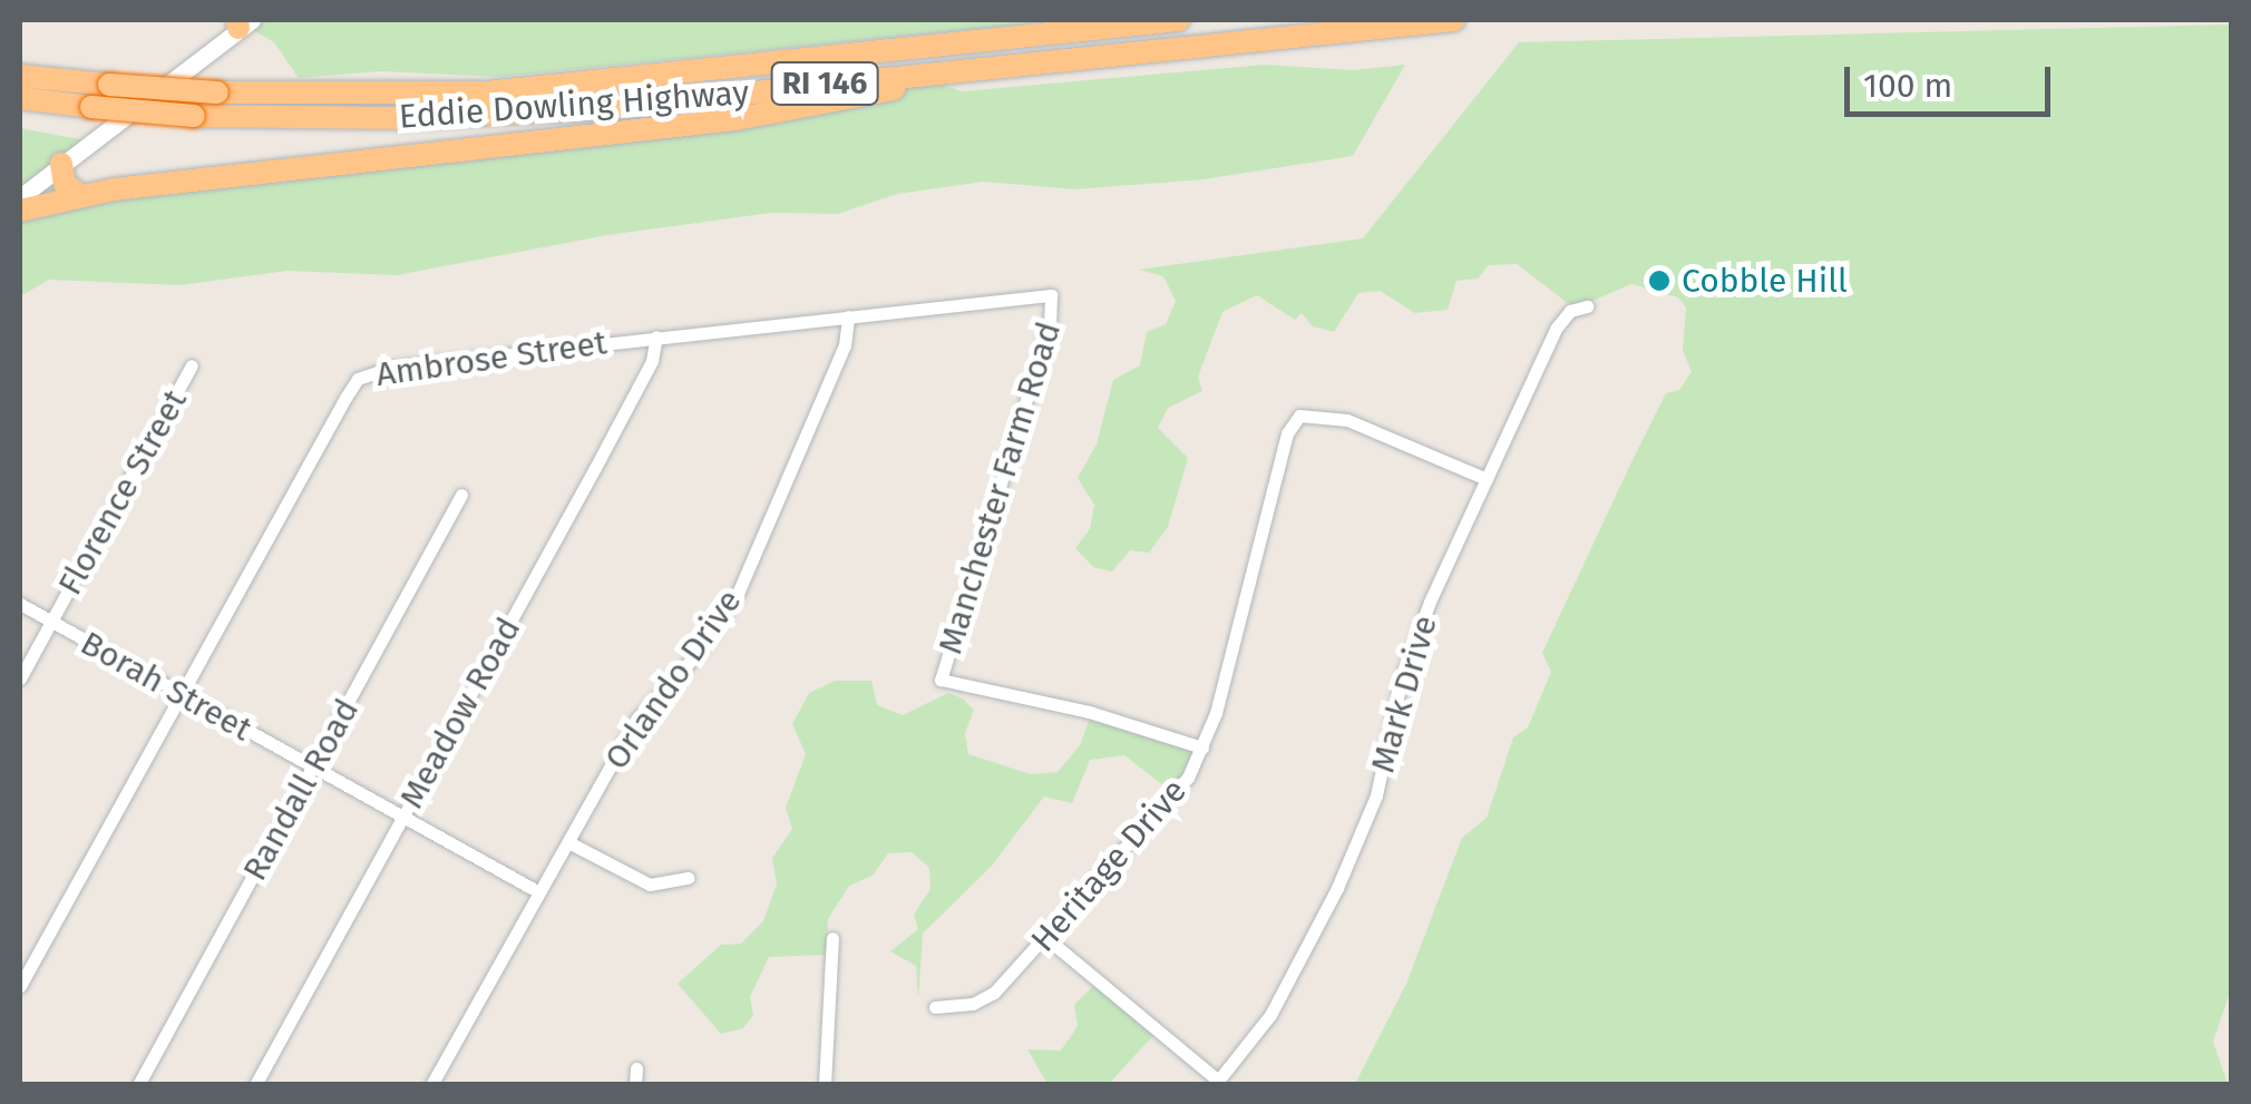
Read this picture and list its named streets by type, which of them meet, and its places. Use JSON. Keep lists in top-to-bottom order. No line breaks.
{"streets":{"highway":["RI 146","Eddie Dowling Highway"],"street":["Ambrose Street","Manchester Farm Road","Florence Street","Orlando Drive","Borah Street","Mark Drive","Meadow Road","Randall Road","Heritage Drive"]},"crossings":[["Ambrose Street","Manchester Farm Road"],["Ambrose Street","Orlando Drive"],["Ambrose Street","Borah Street"],["Ambrose Street","Meadow Road"],["Manchester Farm Road","Heritage Drive"],["Florence Street","Borah Street"],["Orlando Drive","Borah Street"],["Borah Street","Meadow Road"],["Borah Street","Randall Road"],["Mark Drive","Heritage Drive"]],"places":["Cobble Hill"],"scale_bar":"100 m"}
